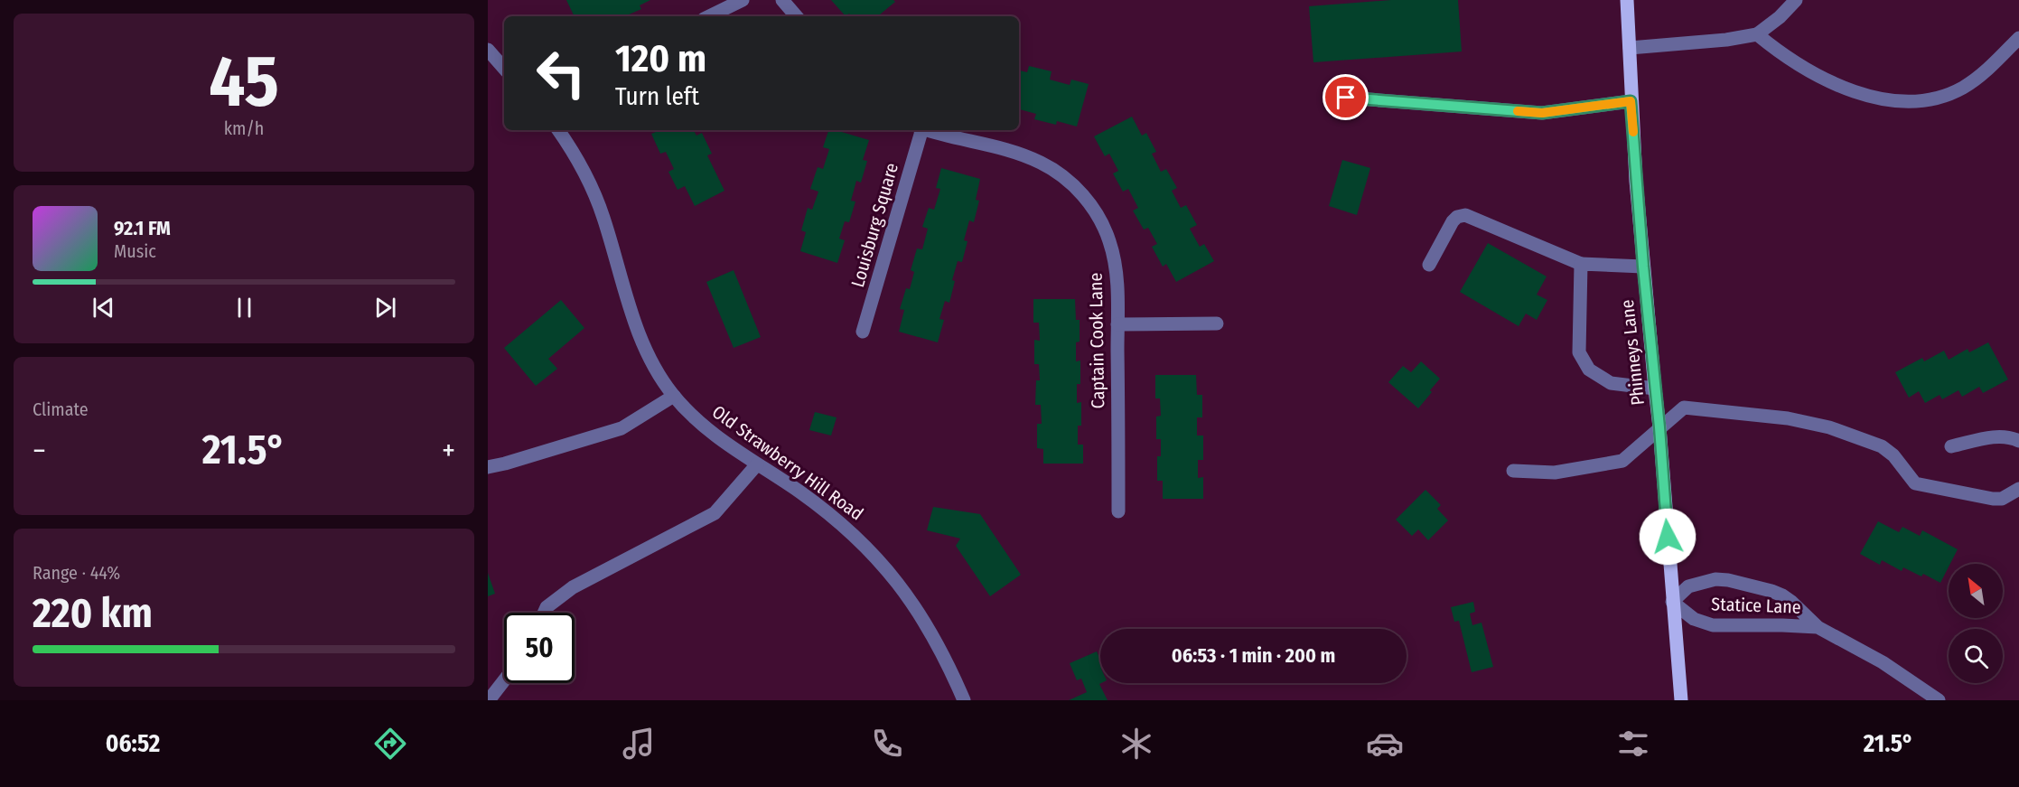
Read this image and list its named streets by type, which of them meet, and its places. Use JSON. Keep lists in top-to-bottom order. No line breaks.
{"streets":{"main road":["Phinneys Lane"],"street":["Louisburg Square","Captain Cook Lane","Old Strawberry Hill Road","Statice Lane"]},"crossings":[["Phinneys Lane","Statice Lane"]],"north":"top left","page":{"tile":[["45","km/h"],"Climate",["Range · 44%","220 km"]],"turn":["120 m","Turn left"],"song":["92.1 FM","Music"],"heat":["−","21.5°","+"],"limit":"50","trip":"06:53 · 1 min · 200 m","tabs":["06:52","21.5°"]}}
